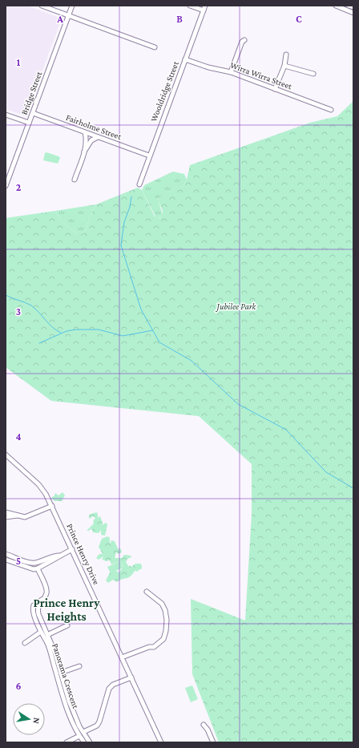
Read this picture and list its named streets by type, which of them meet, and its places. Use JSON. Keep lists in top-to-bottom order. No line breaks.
{"streets":{"street":["Wirra Wirra Street","Wooldridge Street","Bridge Street","Fairholme Street","Prince Henry Drive","Panorama Crescent"]},"crossings":[["Wirra Wirra Street","Wooldridge Street"],["Wooldridge Street","Fairholme Street"],["Bridge Street","Fairholme Street"]],"districts":["Prince Henry Heights"],"parks":["Jubilee Park"],"north":"right","grid":{"columns":["A","B","C"],"rows":["1","2","3","4","5","6"]}}
